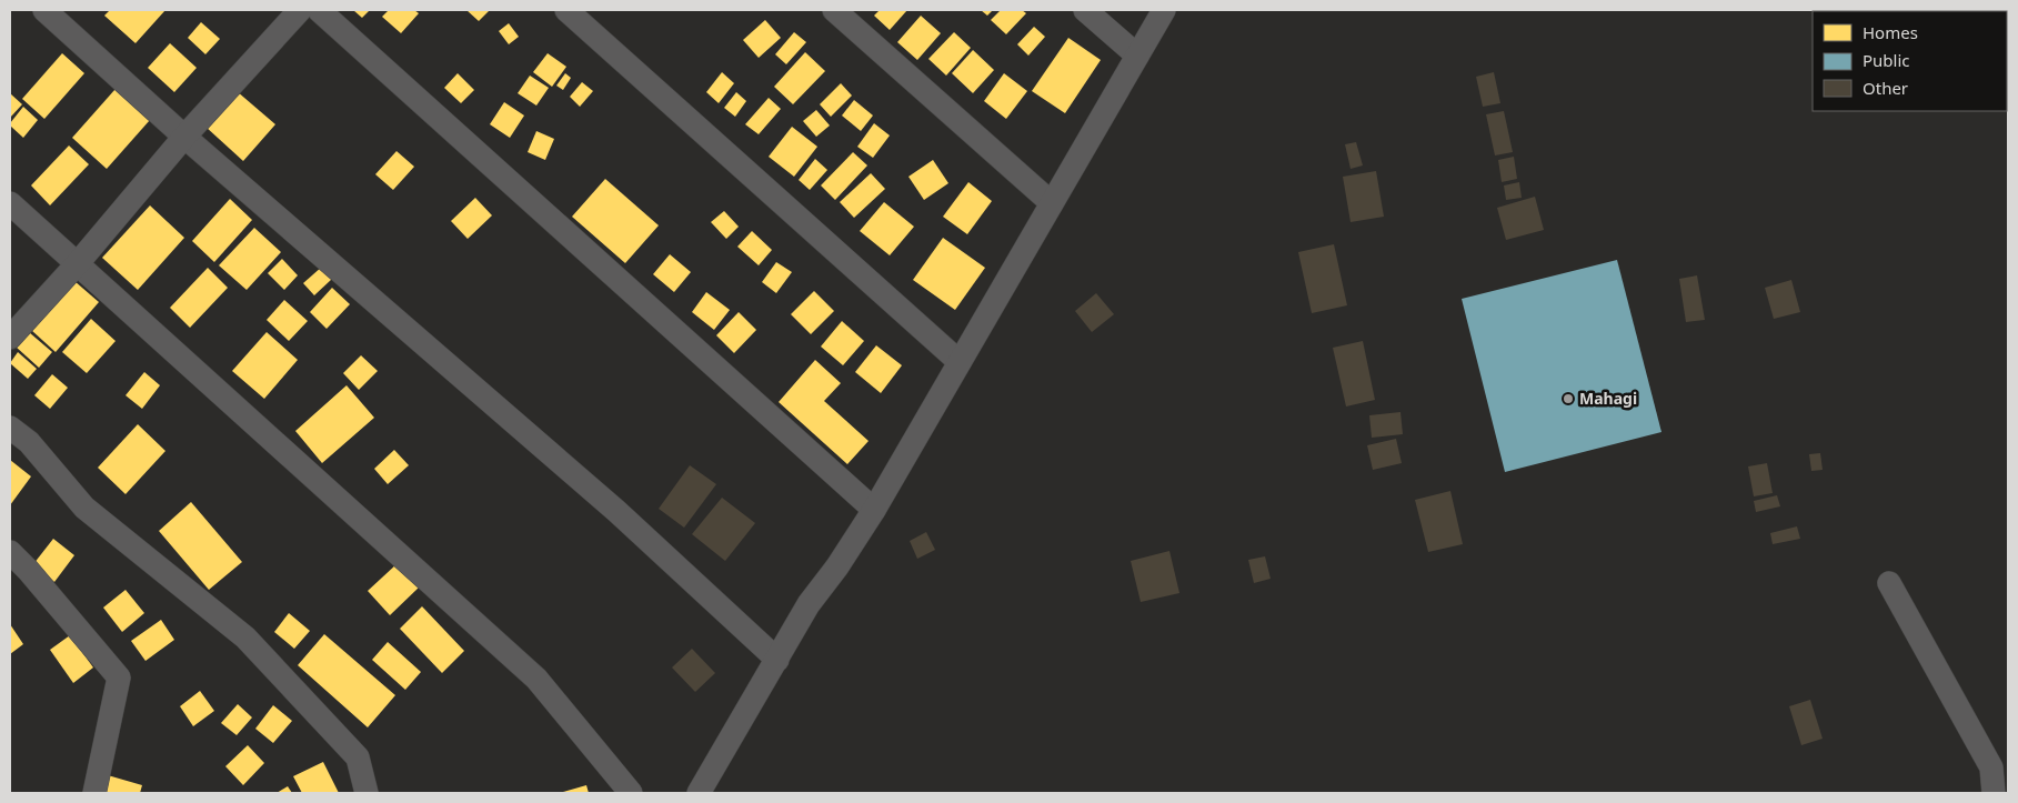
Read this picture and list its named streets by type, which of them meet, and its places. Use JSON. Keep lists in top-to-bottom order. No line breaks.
{"places":["Mahagi"],"legend":["Homes","Public","Other"]}
